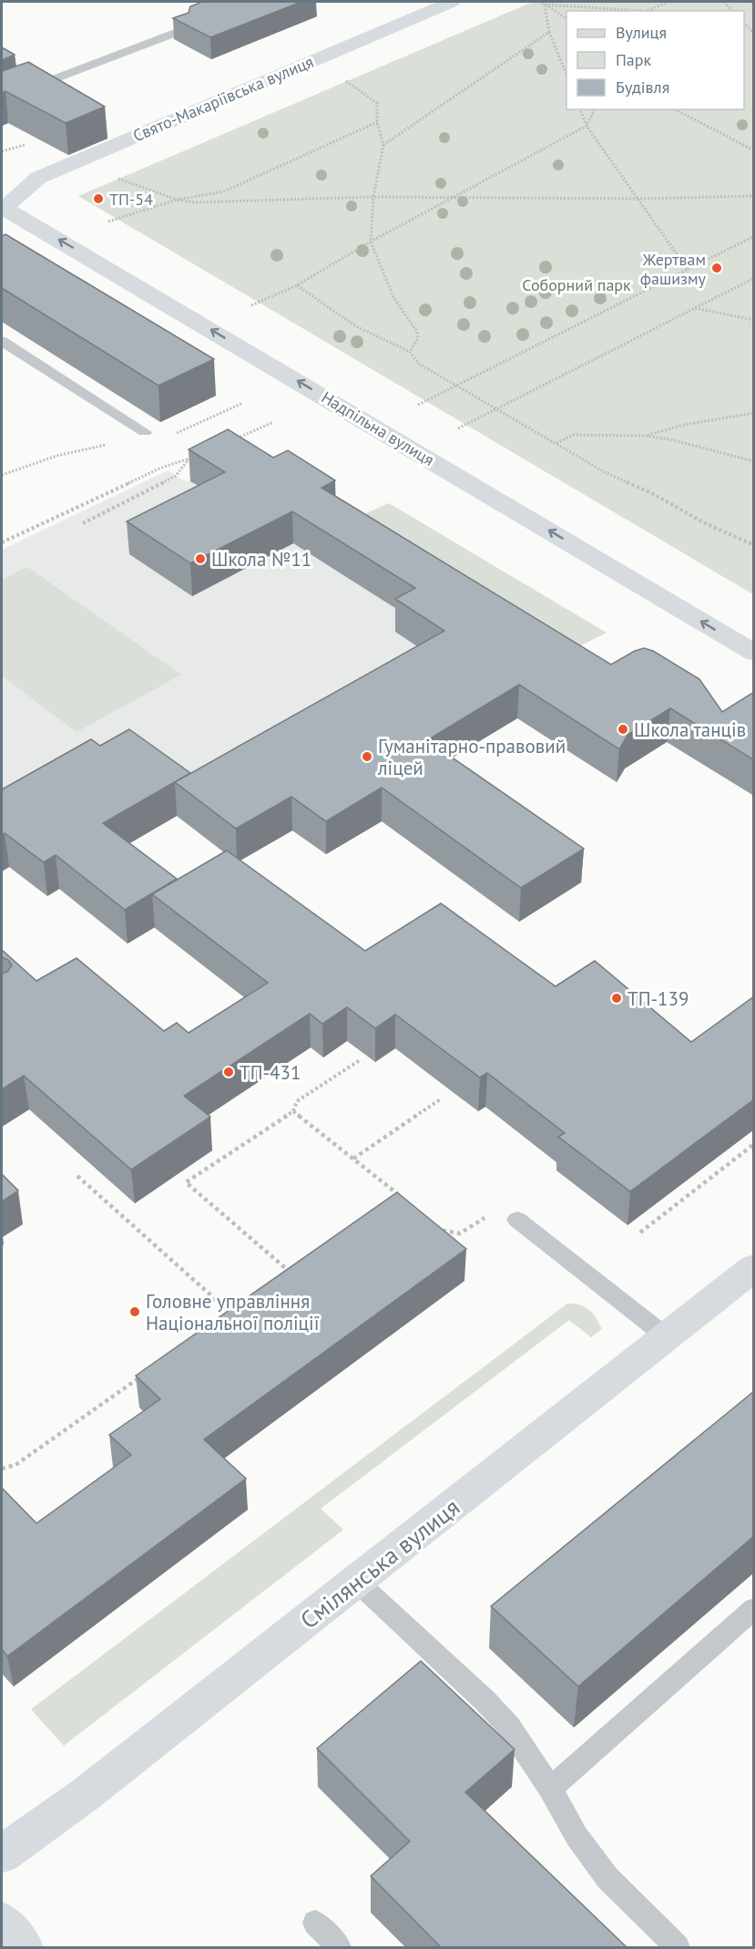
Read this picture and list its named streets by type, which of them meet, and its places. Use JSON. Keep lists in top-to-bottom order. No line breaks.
{"streets":{"main road":["Свято-Макаріївська вулиця","Надпільна вулиця","Смілянська вулиця"]},"crossings":[["Свято-Макаріївська вулиця","Надпільна вулиця"]],"one_way":["Надпільна вулиця"],"parks":["Соборний парк"],"places":["ТП-54","Жертвам фашизму","Школа №11","Школа танців","Гуманітарно-правовий ліцей","ТП-139","ТП-431","Головне управління Національної поліції"],"legend":["Вулиця","Парк","Будівля"]}
